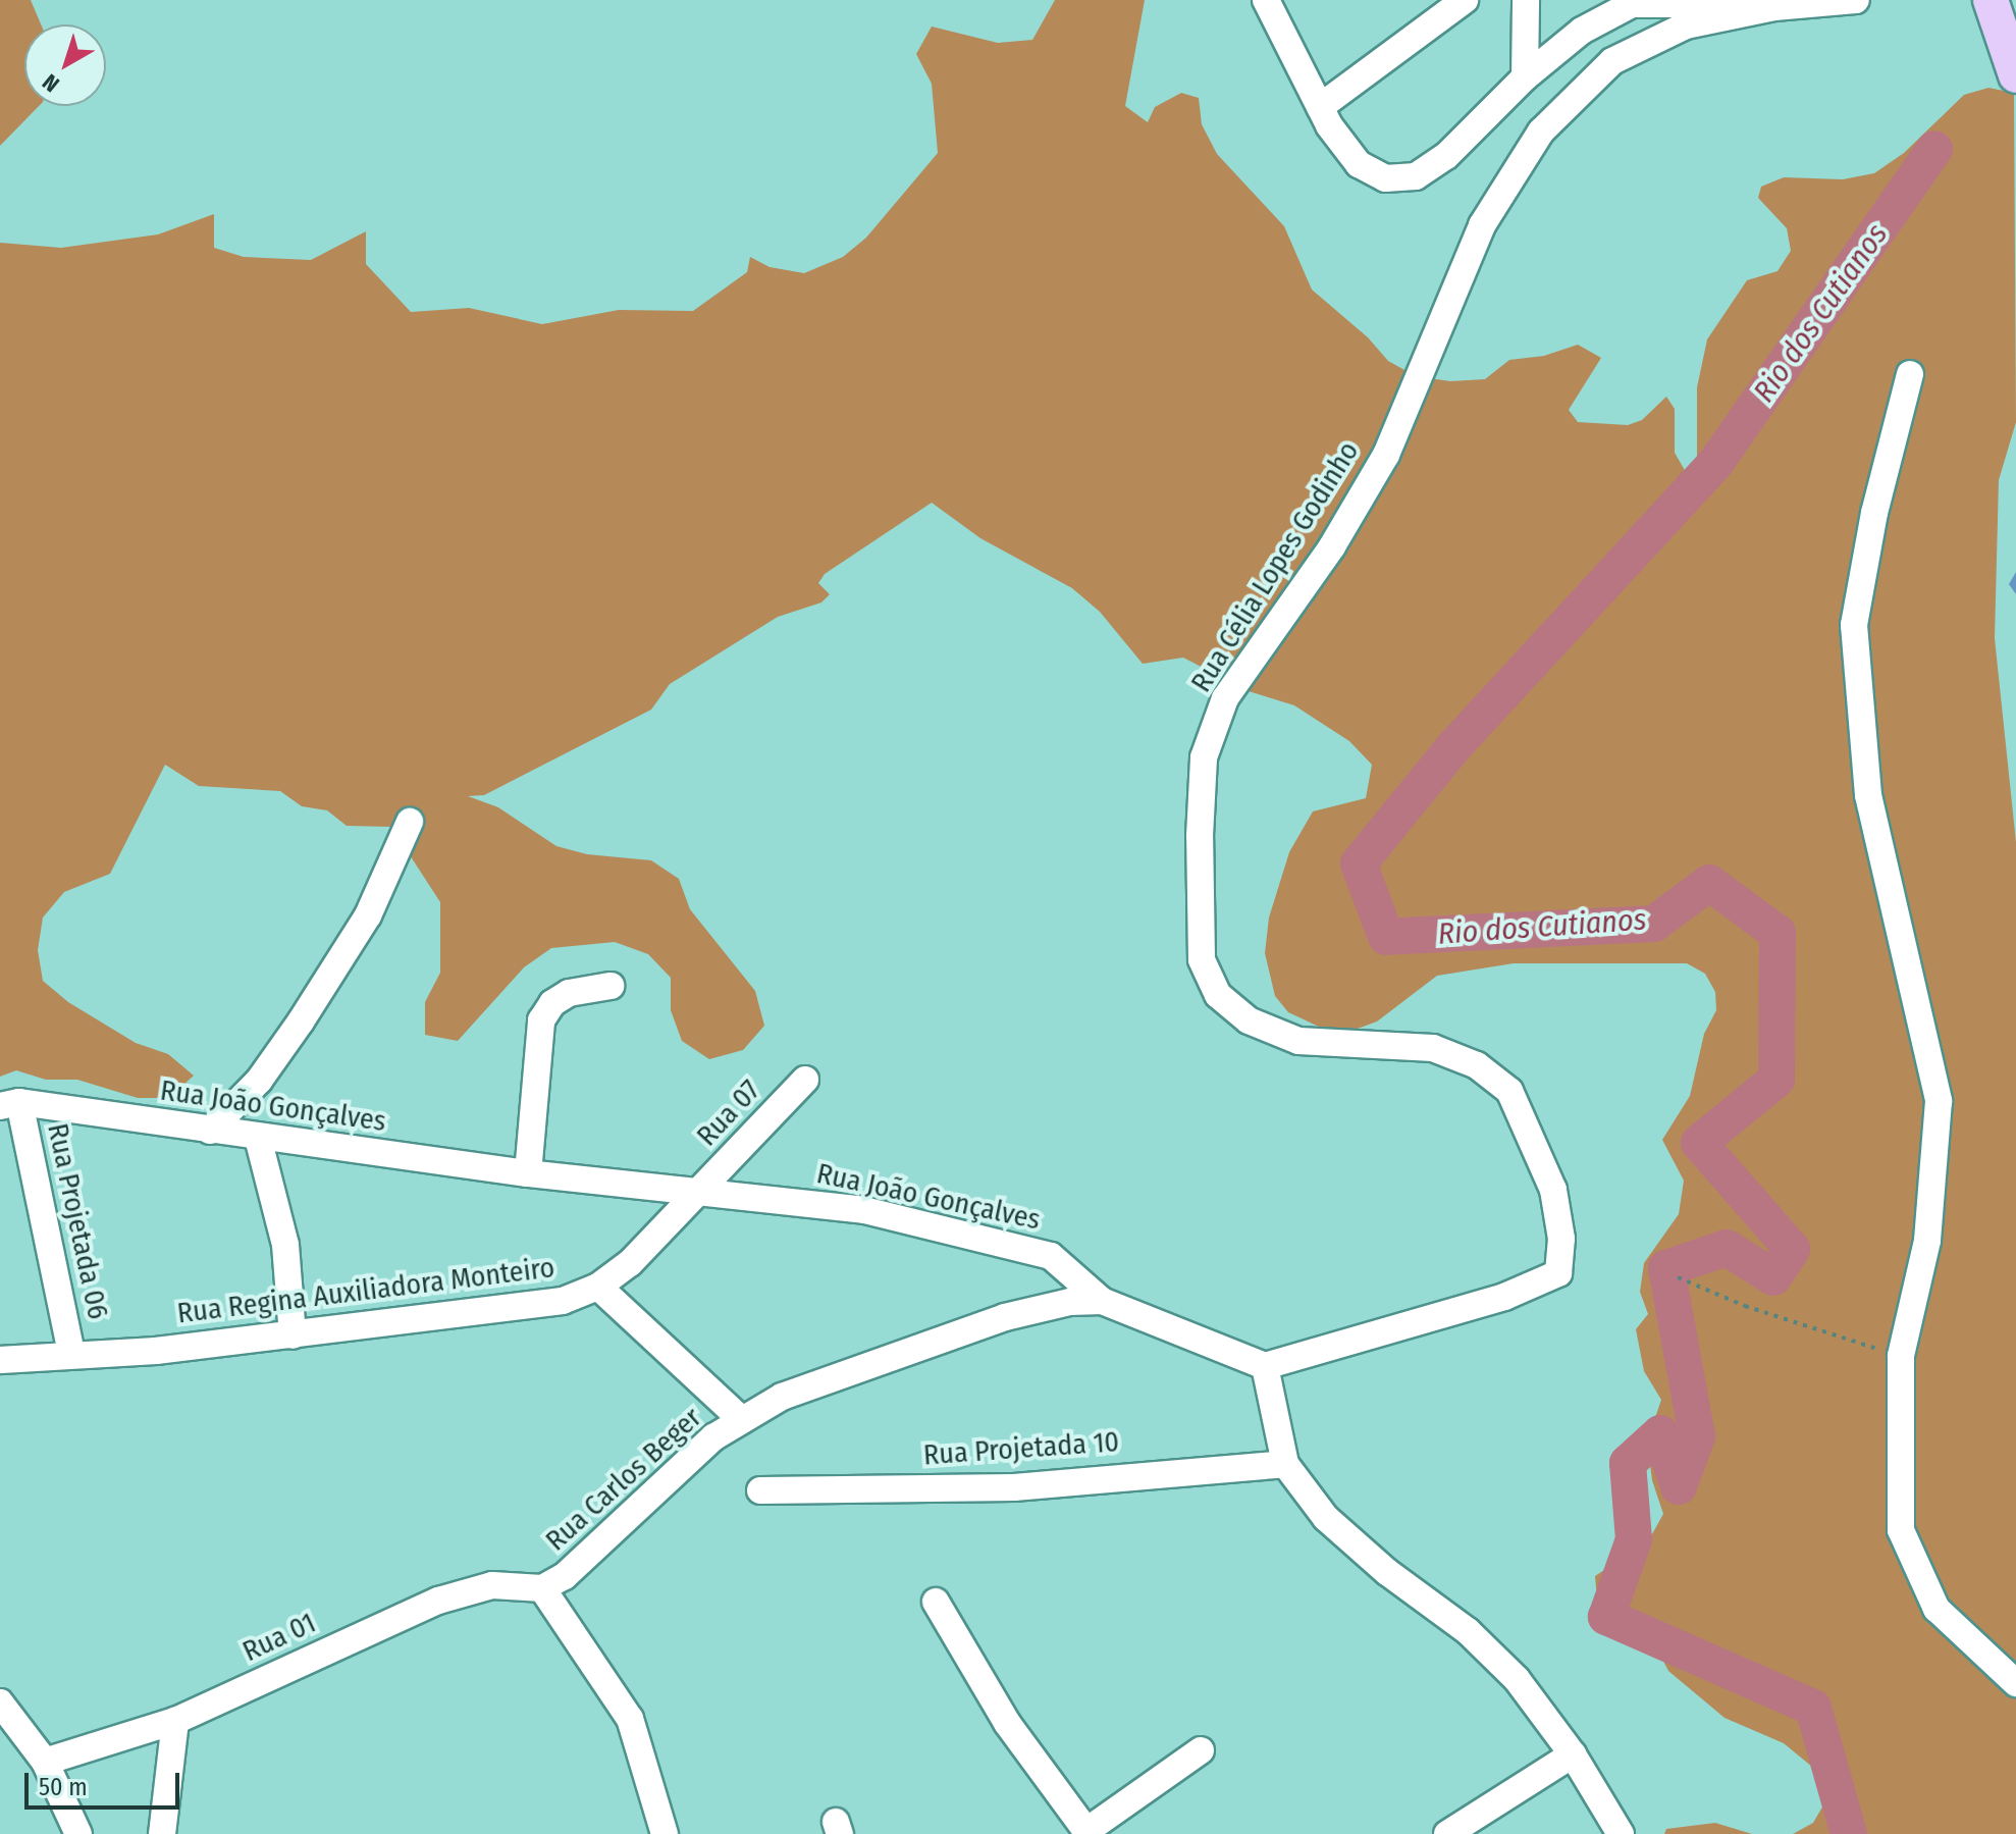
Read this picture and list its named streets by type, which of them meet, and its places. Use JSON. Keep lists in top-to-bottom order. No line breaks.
{"streets":{"street":["Rua Célia Lopes Godinho","Rua João Gonçalves","Rua 07","Rua Projetada 06","Rua Regina Auxiliadora Monteiro","Rua Projetada 10","Rua Carlos Beger","Rua 01"]},"crossings":[["Rua Célia Lopes Godinho","Rua João Gonçalves"],["Rua João Gonçalves","Rua 07"],["Rua João Gonçalves","Rua Projetada 06"],["Rua João Gonçalves","Rua Regina Auxiliadora Monteiro"],["Rua João Gonçalves","Rua Carlos Beger"],["Rua 07","Rua Regina Auxiliadora Monteiro"],["Rua Projetada 06","Rua Regina Auxiliadora Monteiro"],["Rua Carlos Beger","Rua 01"]],"water":["Rio dos Cutianos"],"scale_bar":"50 m","north":"bottom left"}
